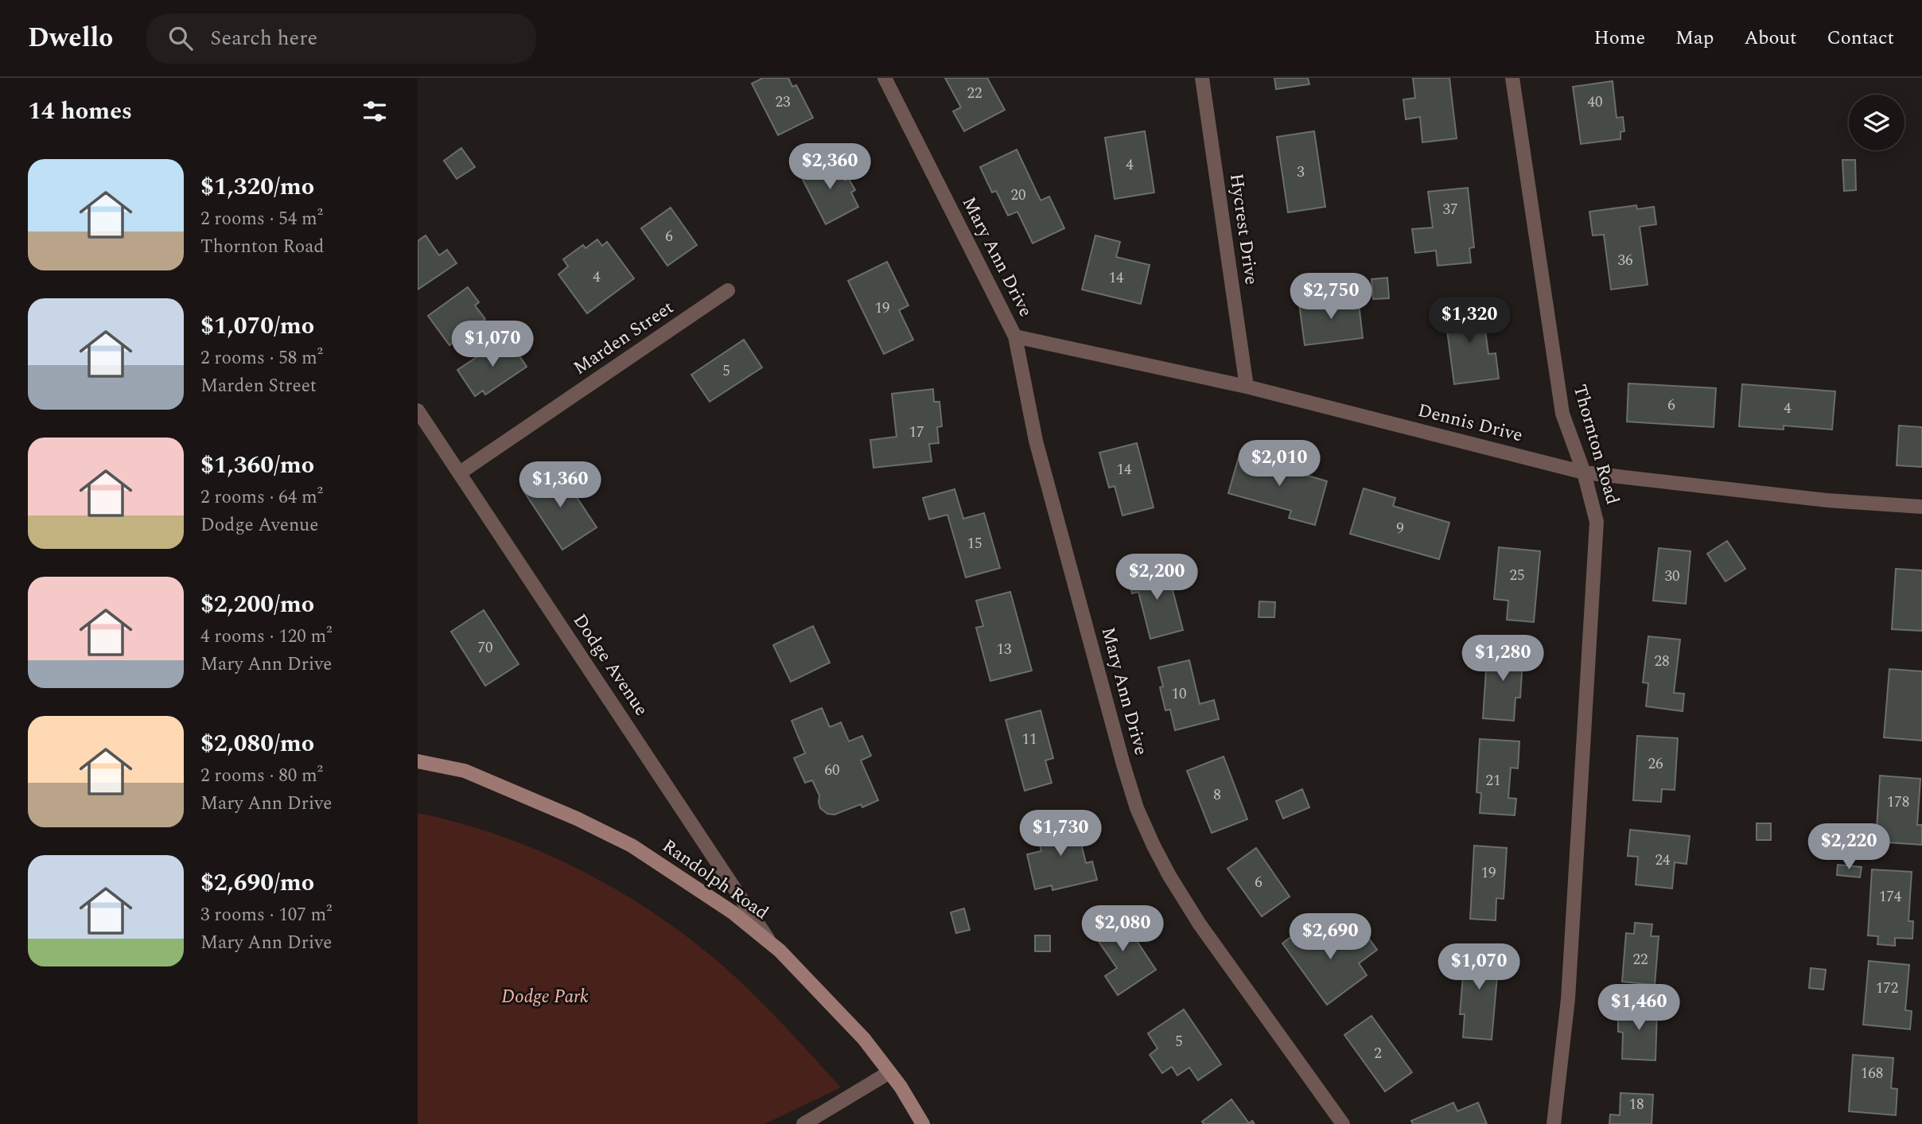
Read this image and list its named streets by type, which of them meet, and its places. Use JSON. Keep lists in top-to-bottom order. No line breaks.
{"streets":{"street":["Hycrest Drive","Mary Ann Drive","Marden Street","Dennis Drive","Thornton Road","Dodge Avenue","Randolph Road"]},"crossings":[["Hycrest Drive","Dennis Drive"],["Mary Ann Drive","Dennis Drive"],["Marden Street","Dodge Avenue"],["Dennis Drive","Thornton Road"],["Dodge Avenue","Randolph Road"]],"parks":["Dodge Park"],"house_numbers":["22","23","40","4","3","20","37","6","36","4","14","19","5","6","4","17","14","9","15","25","30","70","13","28","10","11","26","60","21","8","178","24","19","6","174","22","172","5","2","168","18"],"page":{"header":"Dwello","search":"Search here","nav":["Home","Map","About","Contact"],"heading":"14 homes","price":["$2,360","$2,750","$1,320","$1,070","$2,010","$1,360","$2,200","$1,280","$1,730","$2,220","$2,080","$2,690","$1,070","$1,460"],"list":[{"name":"$1,320/mo","note":"2 rooms · 54 m² · Thornton Road"},{"name":"$1,070/mo","note":"2 rooms · 58 m² · Marden Street"},{"name":"$1,360/mo","note":"2 rooms · 64 m² · Dodge Avenue"},{"name":"$2,200/mo","note":"4 rooms · 120 m² · Mary Ann Drive"},{"name":"$2,080/mo","note":"2 rooms · 80 m² · Mary Ann Drive"},{"name":"$2,690/mo","note":"3 rooms · 107 m² · Mary Ann Drive"}]}}
